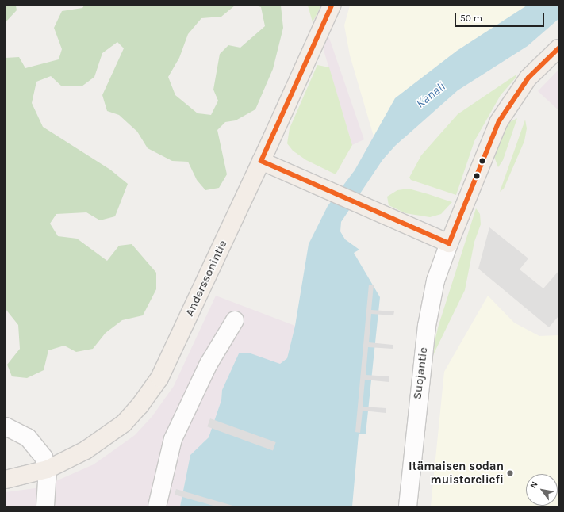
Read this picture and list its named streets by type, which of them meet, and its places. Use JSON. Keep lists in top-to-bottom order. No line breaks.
{"streets":{"main road":["Anderssonintie"],"street":["Suojantie"]},"water":["Kanali"],"places":["Itämaisen sodan muistoreliefi"],"scale_bar":"50 m","north":"top left"}
